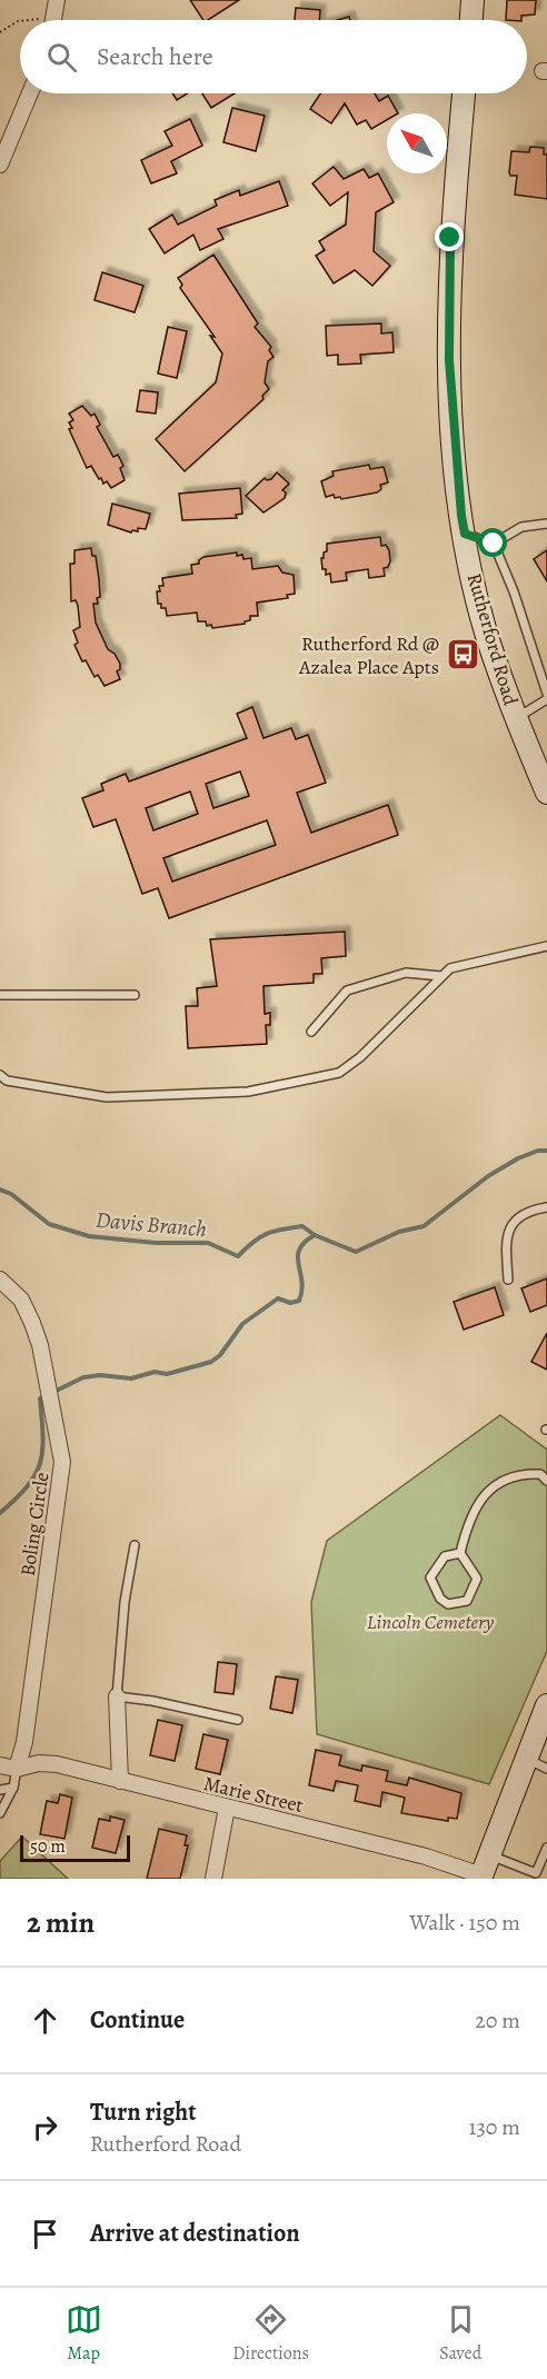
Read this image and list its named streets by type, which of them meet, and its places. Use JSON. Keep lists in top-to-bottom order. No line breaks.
{"streets":{"street":["Rutherford Road","Boling Circle","Marie Street"]},"crossings":[["Boling Circle","Marie Street"]],"water":["Davis Branch"],"parks":["Lincoln Cemetery"],"places":{"bus stop":["Rutherford Rd @ Azalea Place Apts"]},"scale_bar":"50 m","north":"top left","page":{"search":"Search here","scale":"50 m","heading":["2 min","Walk · 150 m"],"list":[["Continue","20 m"],["Turn right","Rutherford Road","130 m"],"Arrive at destination"],"nav":["Map","Directions","Saved"]}}
